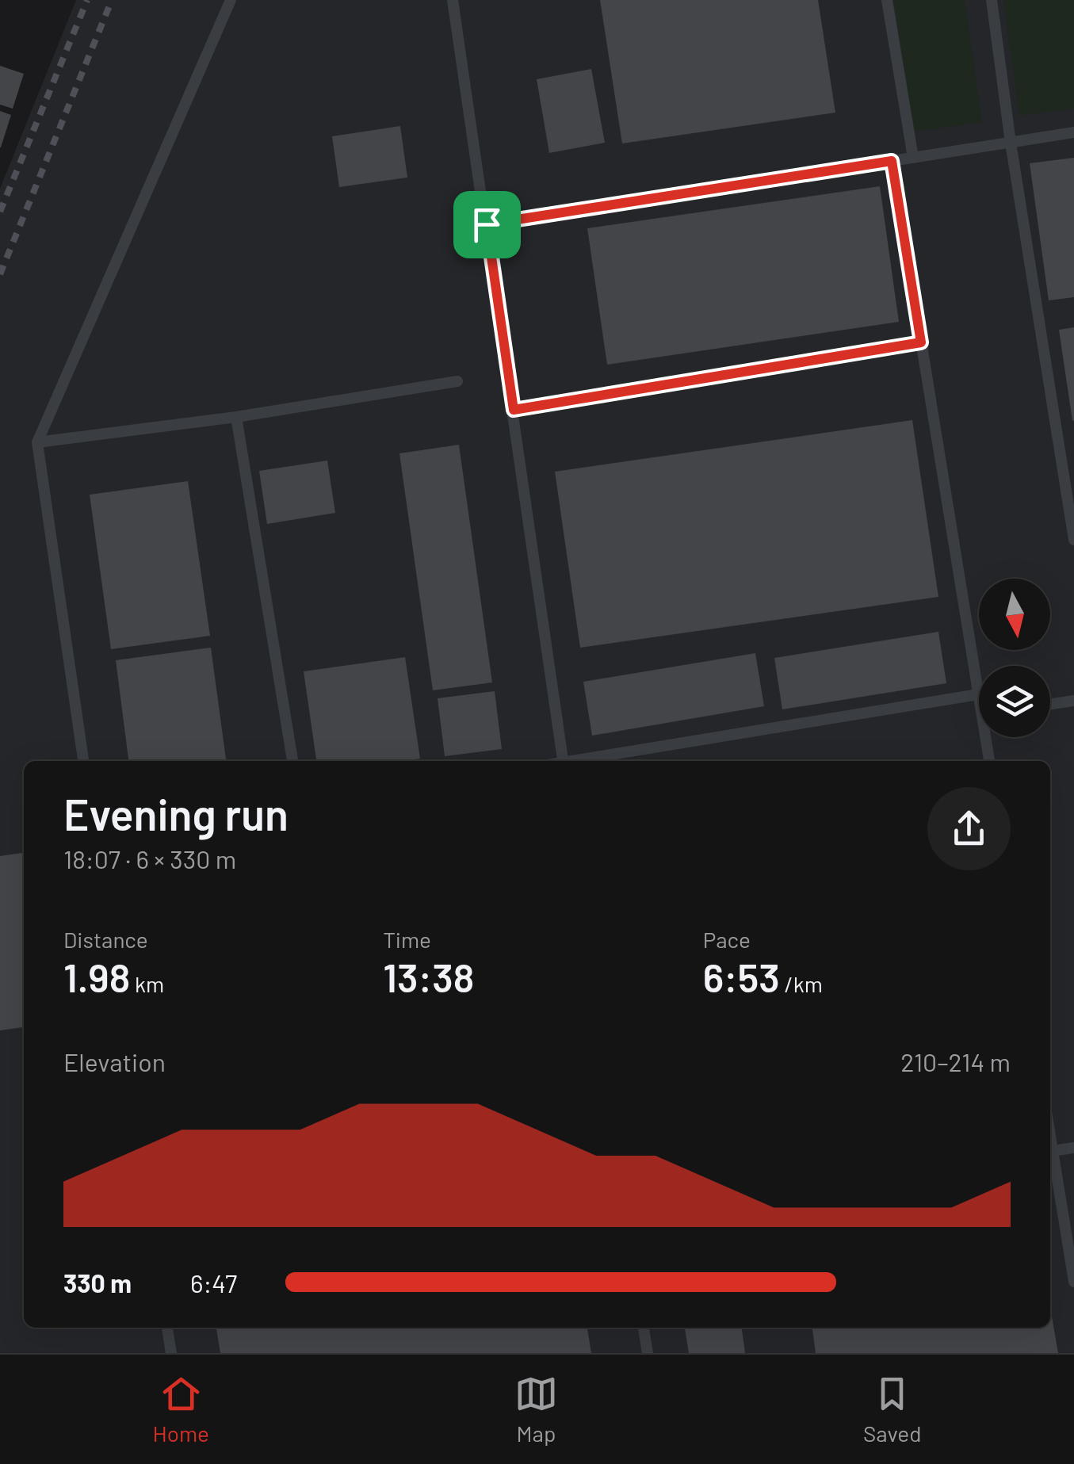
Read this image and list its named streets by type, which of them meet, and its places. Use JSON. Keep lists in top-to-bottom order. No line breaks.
{"north":"bottom","page":{"heading":["Evening run","18:07 · 6 × 330 m"],"stats":[["Distance","1.98 km"],["Time","13:38"],["Pace","6:53 /km"]],"chart":["Elevation","210–214 m"],"list":[{"name":"330 m","note":"6:47"}],"tabs":["Home","Map","Saved"]}}
